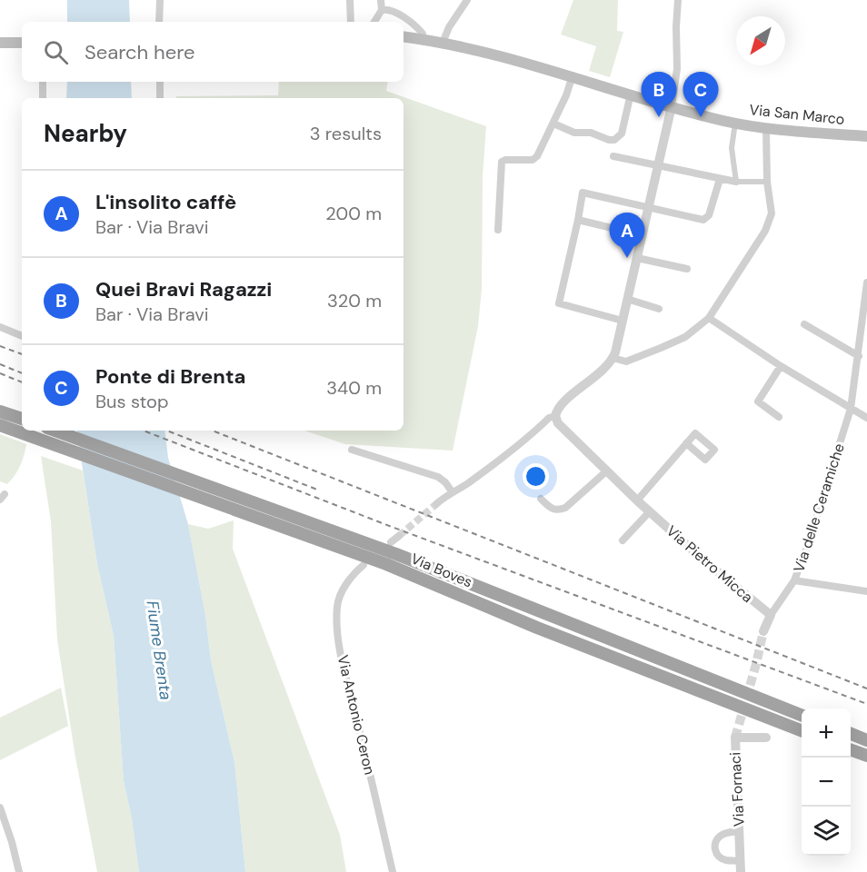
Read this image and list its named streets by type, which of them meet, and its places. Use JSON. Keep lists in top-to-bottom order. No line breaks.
{"streets":{"highway":["Via Boves"],"main road":["Via San Marco"],"street":["Via delle Ceramiche","Via Pietro Micca","Via Antonio Ceron","Via Fornaci"]},"crossings":[["Via delle Ceramiche","Via Pietro Micca"]],"water":["Fiume Brenta"],"north":"bottom left","page":{"search":"Search here","pins":["B","C","A"],"heading":["Nearby","3 results"],"list":[{"mark":"A","name":"L'insolito caffè","note":"Bar · Via Bravi","value":"200 m"},{"mark":"B","name":"Quei Bravi Ragazzi","note":"Bar · Via Bravi","value":"320 m"},{"mark":"C","name":"Ponte di Brenta","note":"Bus stop","value":"340 m"}],"map_buttons":["+","−"]}}
